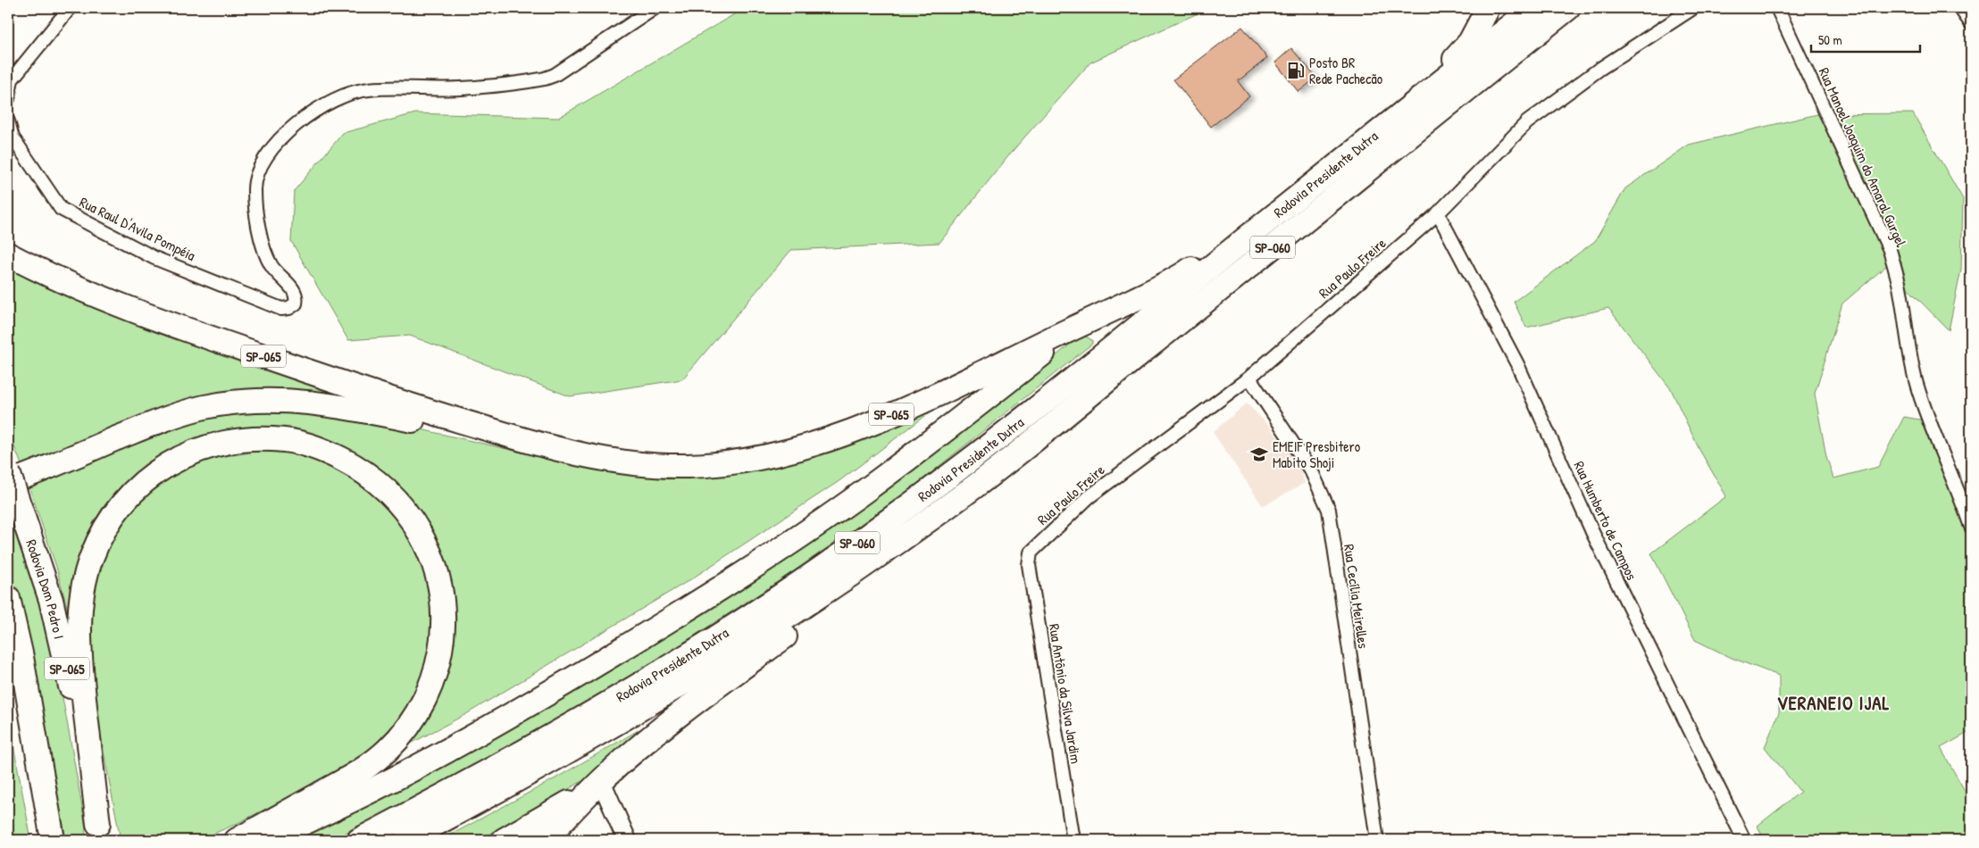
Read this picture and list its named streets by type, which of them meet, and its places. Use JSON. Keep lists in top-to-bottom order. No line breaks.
{"streets":{"highway":["Rodovia Presidente Dutra","SP-060","SP-065","Rodovia Dom Pedro I"],"street":["Rua Manoel Joaquim do Amaral Gurgel","Rua Raul D'Avila Pompéia","Rua Paulo Freire","Rua Humberto de Campos","Rua Cecília Meirelles","Rua Antônio da Silva Jardim"]},"crossings":[["Rodovia Presidente Dutra","SP-060"],["Rua Paulo Freire","Rua Humberto de Campos"],["Rua Paulo Freire","Rua Cecília Meirelles"],["Rua Paulo Freire","Rua Antônio da Silva Jardim"]],"districts":["VERANEIO IJAL"],"places":{"fuel station":["Posto BR Rede Pachecão"],"school or university":["EMEIF Presbitero Mabito Shoji"]},"scale_bar":"50 m"}
